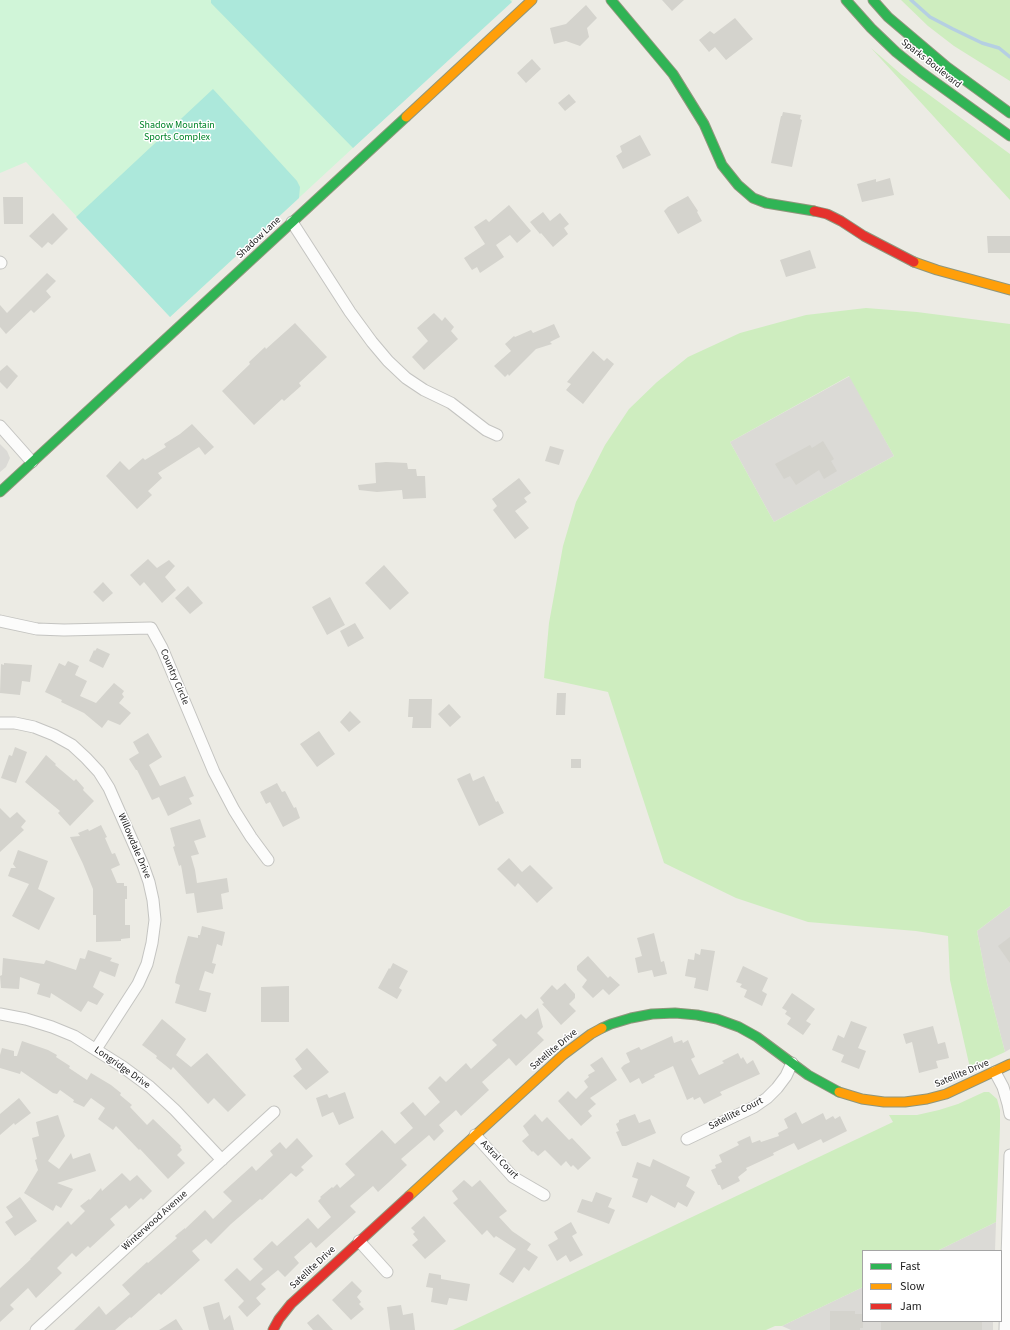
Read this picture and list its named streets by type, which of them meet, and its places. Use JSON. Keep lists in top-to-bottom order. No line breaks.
{"streets":{"street":["Sparks Boulevard","Shadow Lane","Country Circle","Willowdale Drive","Satellite Drive","Longridge Drive","Satellite Court","Astral Court","Winterwood Avenue"]},"crossings":[["Willowdale Drive","Longridge Drive"],["Satellite Drive","Satellite Court"],["Satellite Drive","Astral Court"],["Longridge Drive","Winterwood Avenue"]],"parks":["Shadow Mountain Sports Complex"],"legend":["Fast","Slow","Jam"]}
